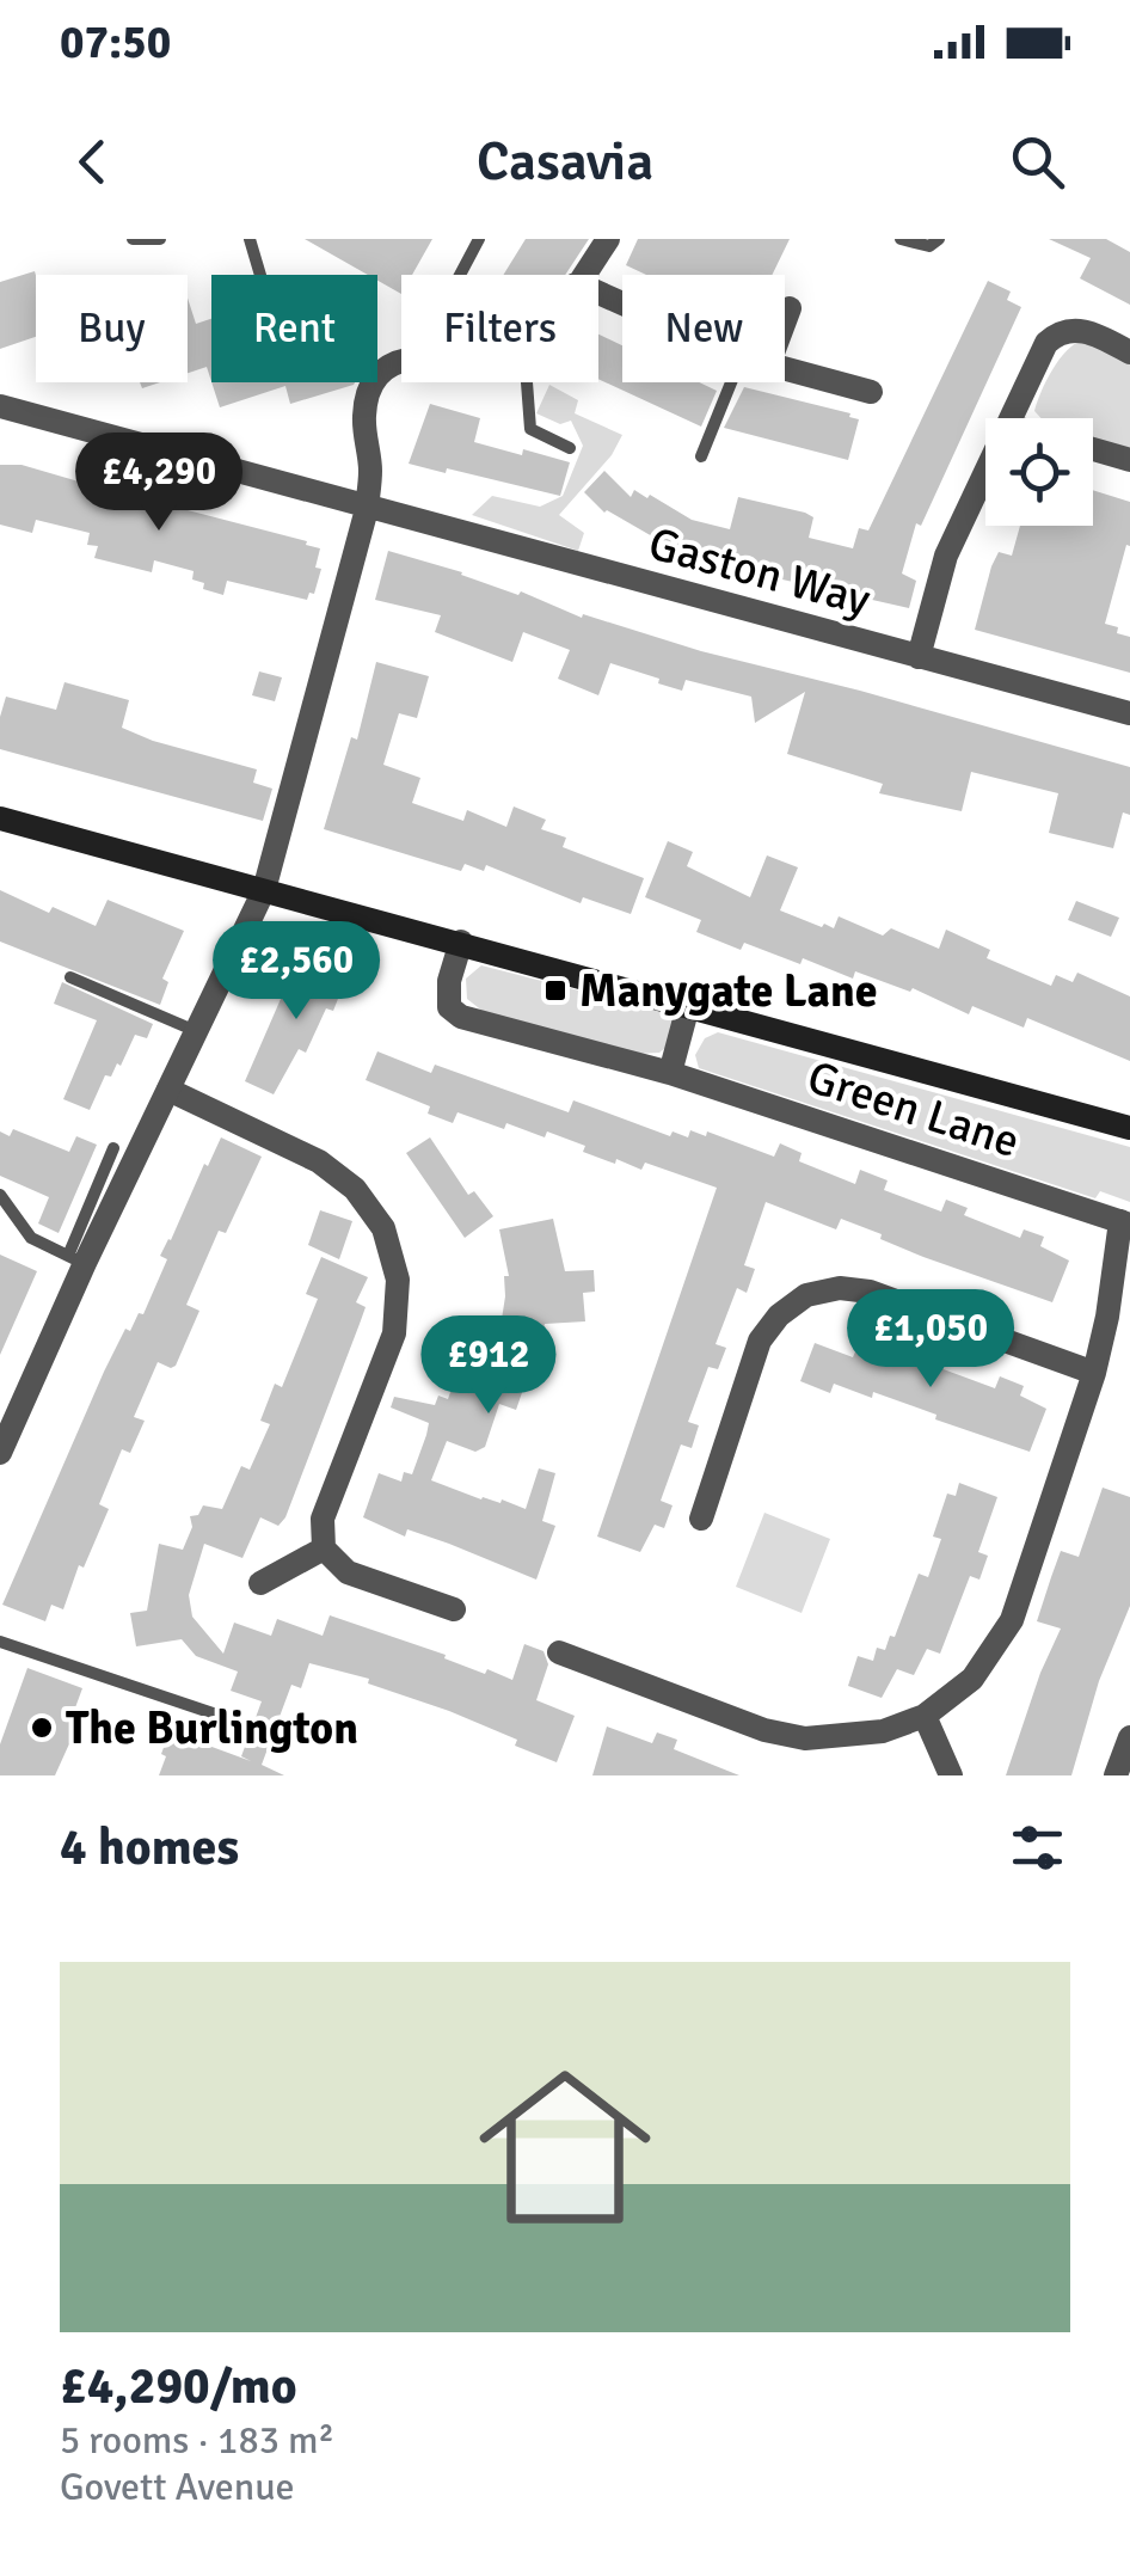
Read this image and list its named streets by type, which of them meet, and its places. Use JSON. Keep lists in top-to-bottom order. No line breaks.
{"streets":{"main road":["Green Lane"],"street":["Gaston Way"]},"places":{"transit":["Manygate Lane"],"other":["The Burlington"]},"page":{"status":"07:50","header":"Casavia","chip":["Buy","Rent","Filters","New"],"price":["£4,290","£2,560","£1,050","£912"],"heading":"4 homes","list":[{"name":"£4,290/mo","note":"5 rooms · 183 m² · Govett Avenue"}]}}
